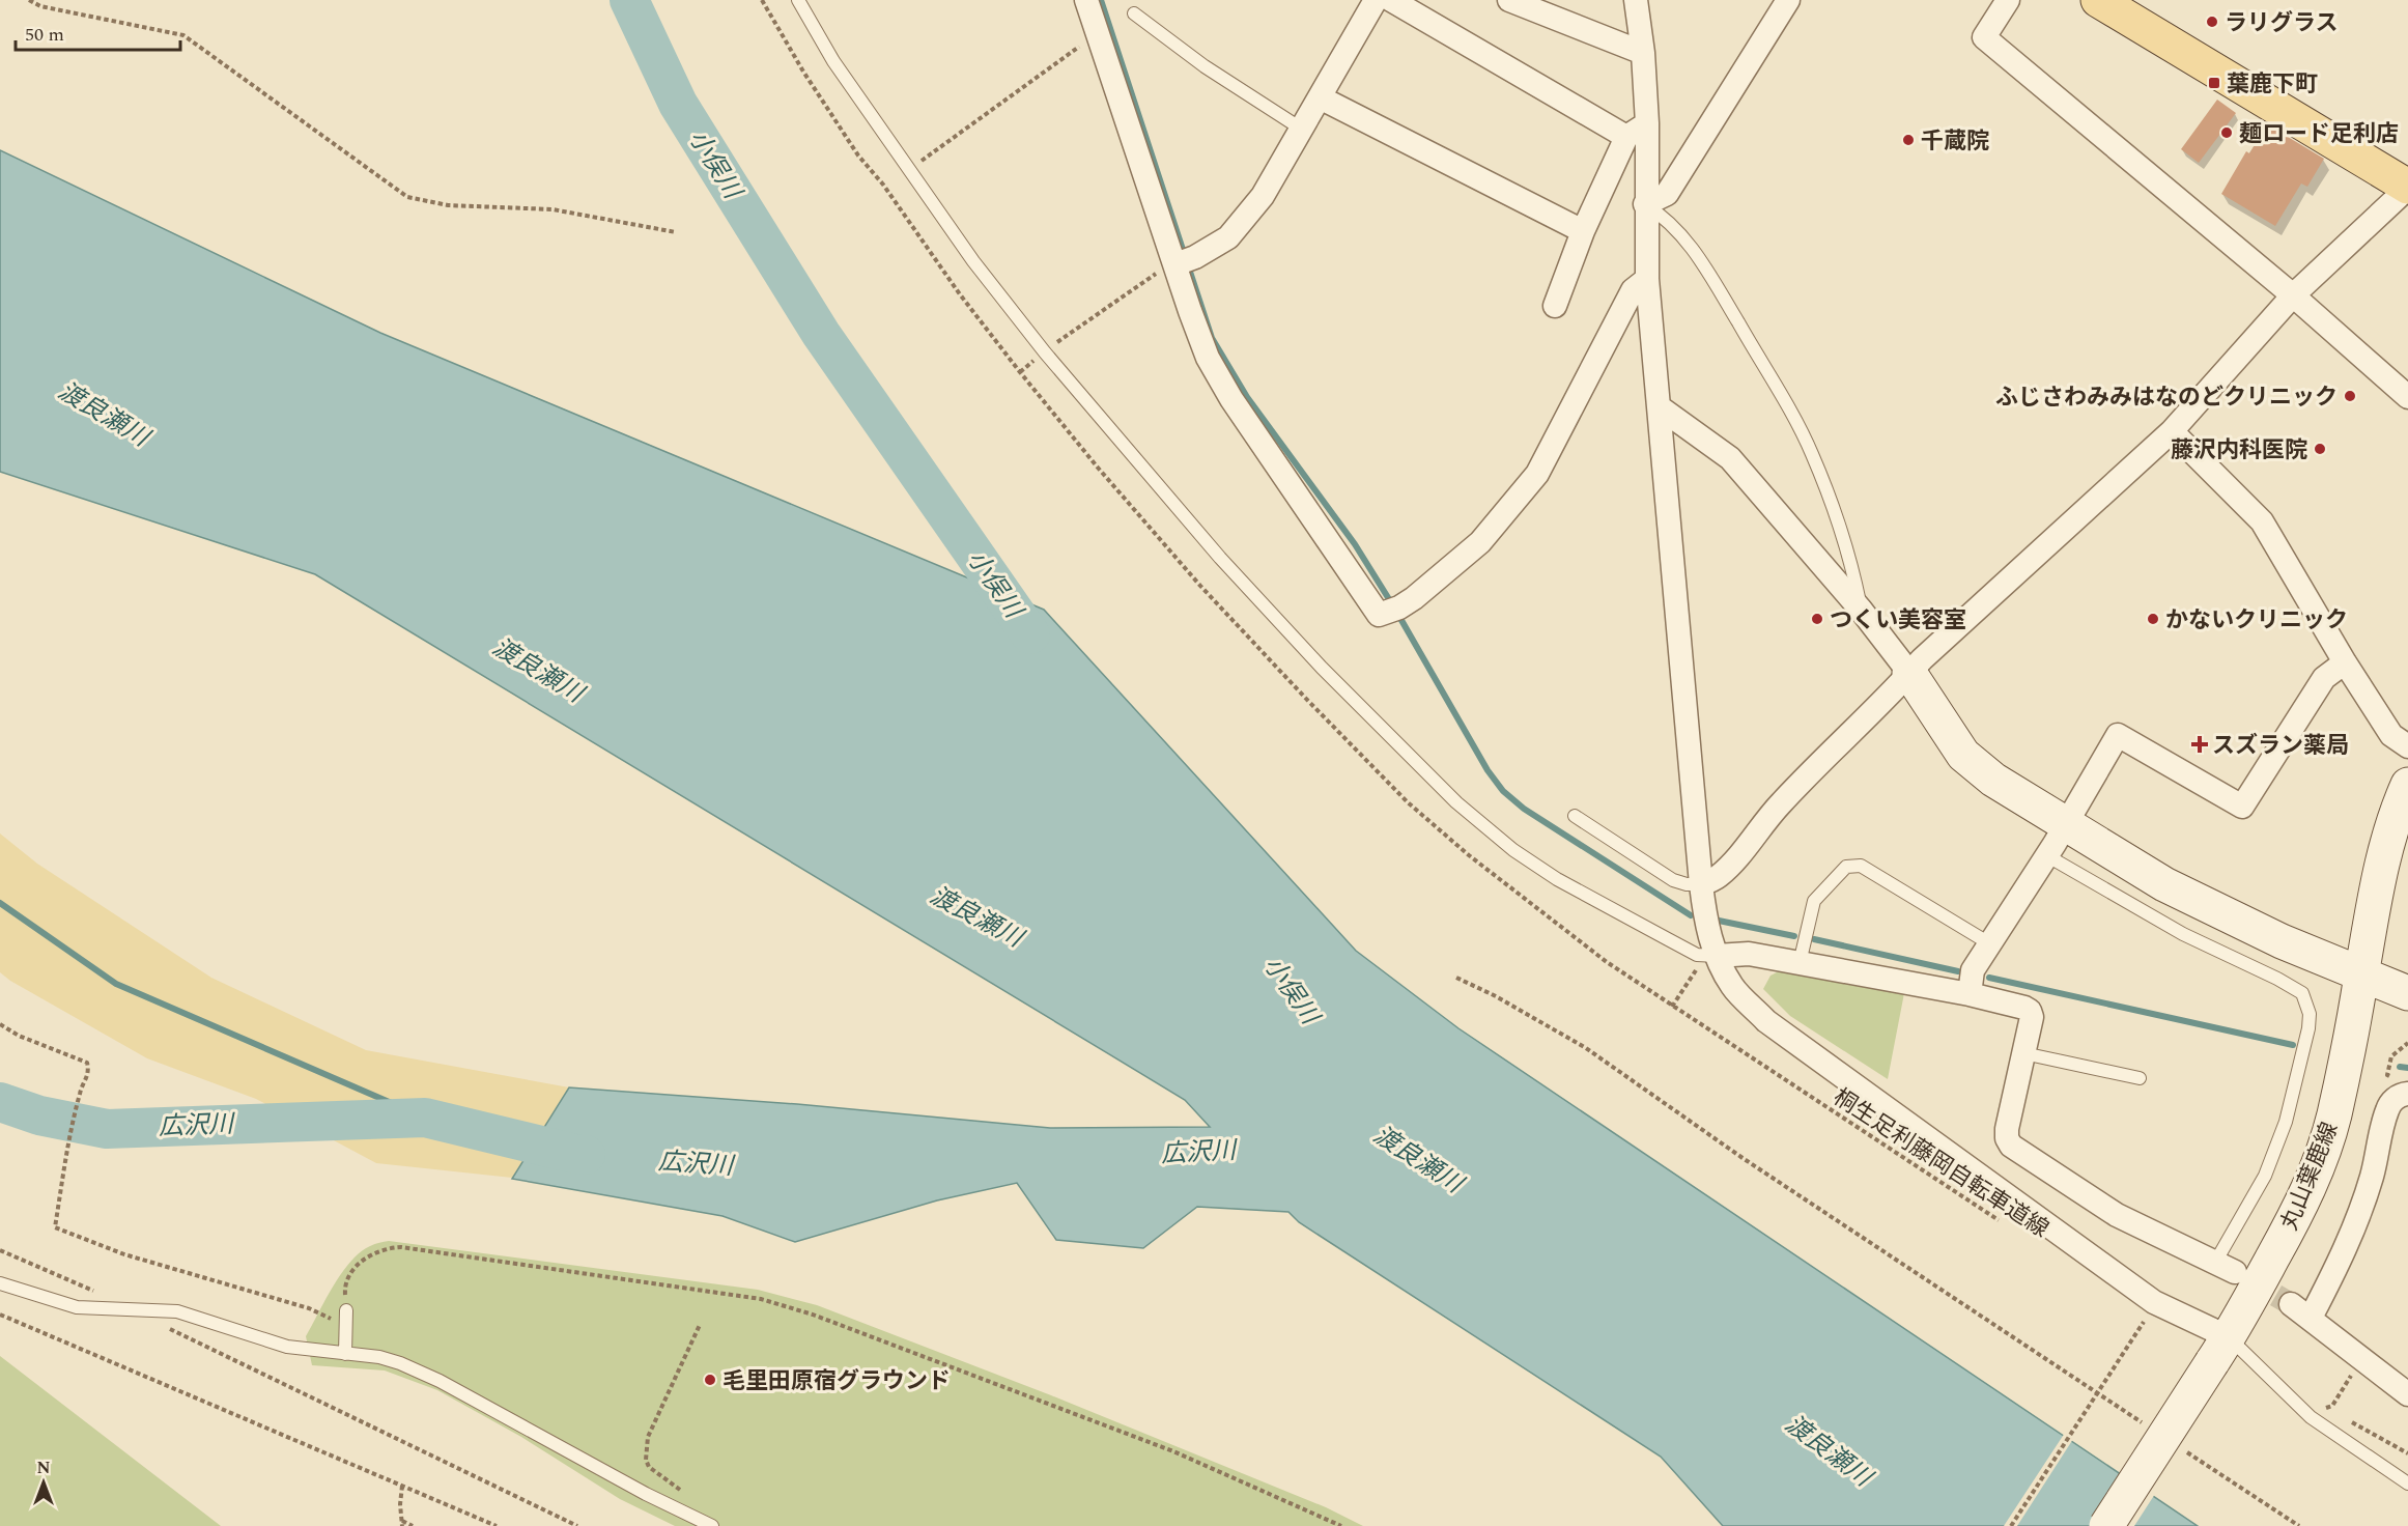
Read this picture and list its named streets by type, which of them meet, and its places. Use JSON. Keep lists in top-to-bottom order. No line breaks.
{"streets":{"main road":["丸山葉鹿線"],"path":["桐生足利藤岡自転車道線"]},"water":["小俣川","渡良瀬川","広沢川"],"places":{"other":["ラリグラス","麺ロード足利店","千蔵院","ふじさわみみはなのどクリニック","藤沢内科医院","つくい美容室","かないクリニック","毛里田原宿グラウンド"],"transit":["葉鹿下町"],"health":["スズラン薬局"]},"scale_bar":"50 m","north":"top"}
